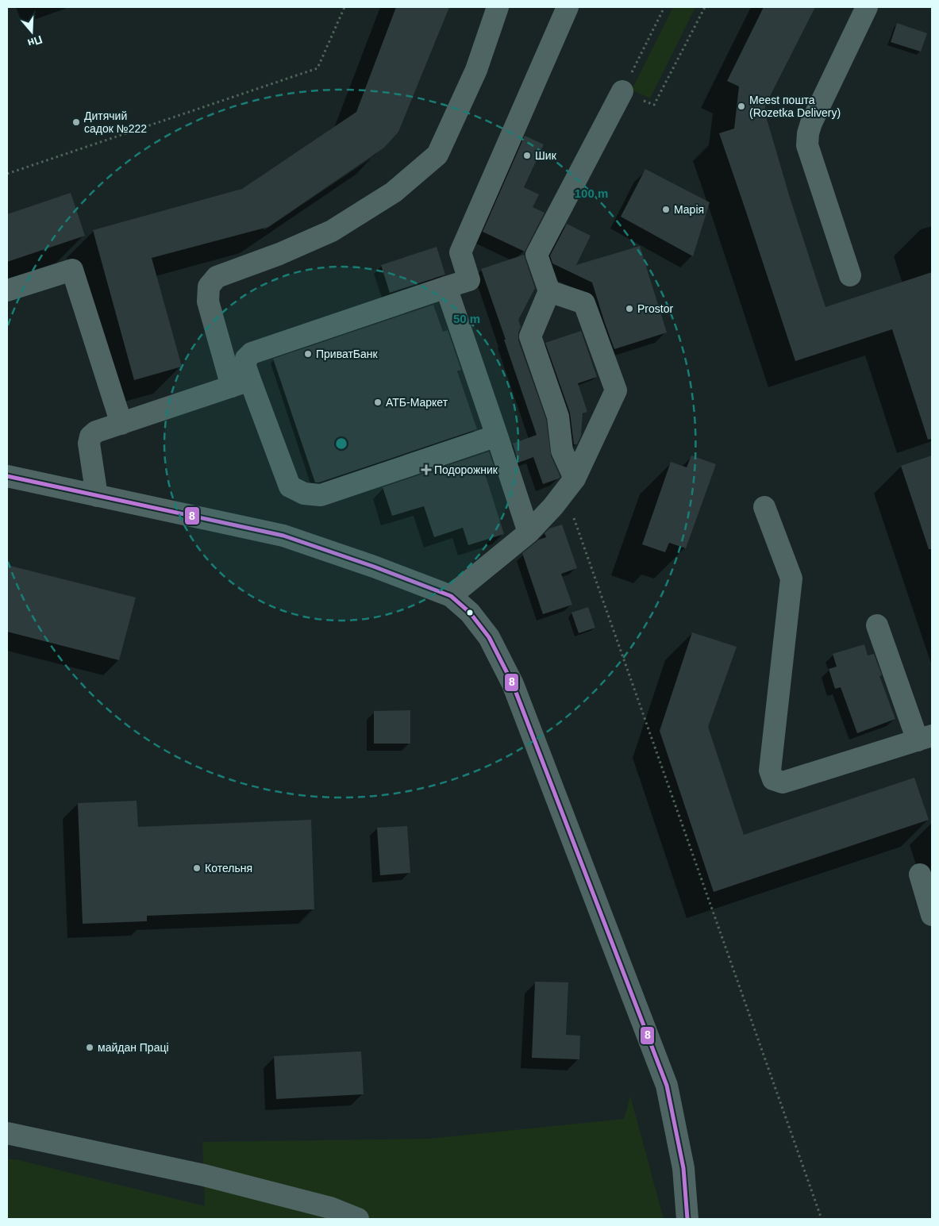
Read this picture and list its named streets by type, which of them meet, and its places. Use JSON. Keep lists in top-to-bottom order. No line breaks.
{"places":{"other":["Meest пошта (Rozetka Delivery)","Дитячий садок №222","Шик","Марія","Prostor","ПриватБанк","АТБ-Маркет","Котельня","майдан Праці"],"health":["Подорожник"]},"lines":["transit line 8"],"north":"bottom","rings":["100 m","50 m"]}
